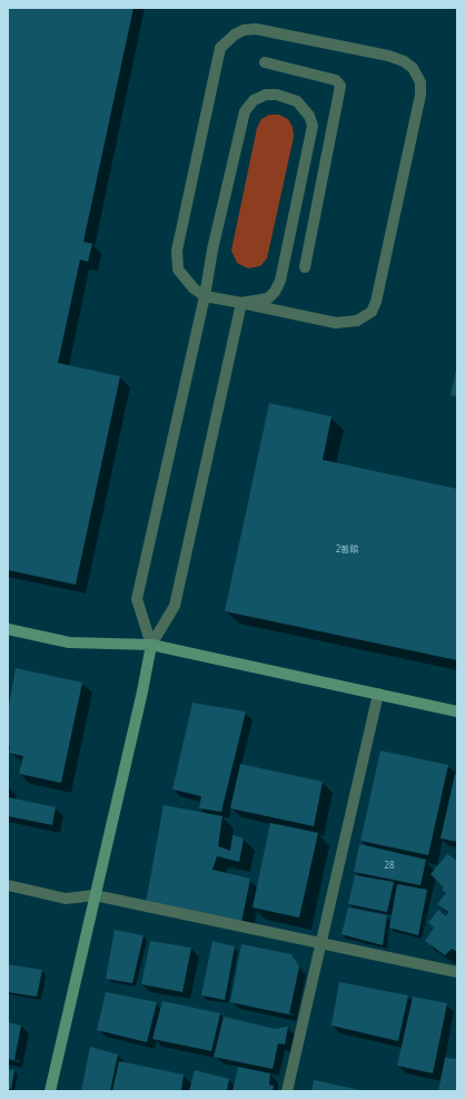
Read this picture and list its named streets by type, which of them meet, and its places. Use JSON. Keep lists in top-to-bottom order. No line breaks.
{"house_numbers":["2番館","28"]}
